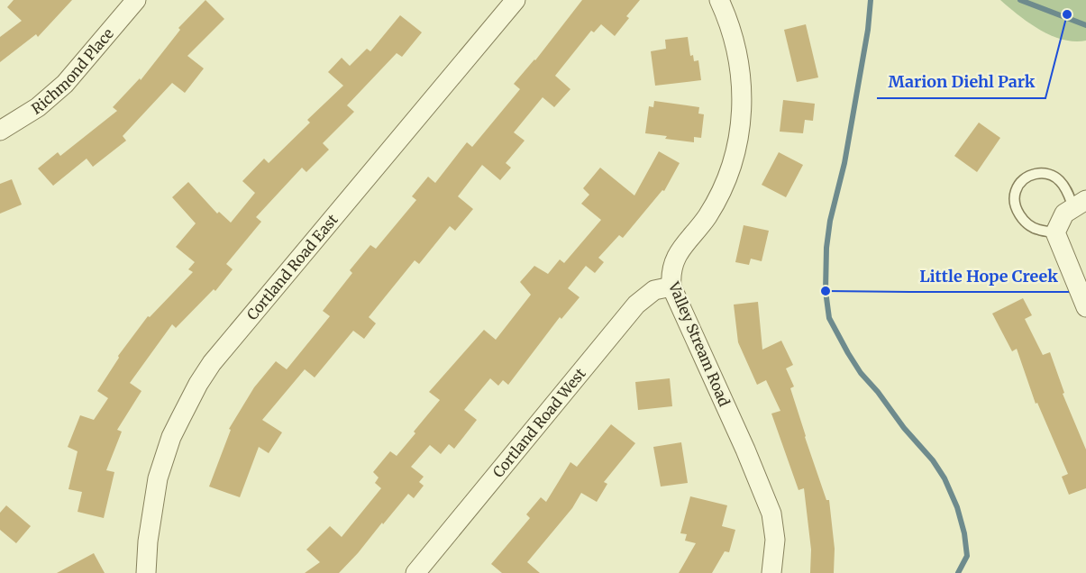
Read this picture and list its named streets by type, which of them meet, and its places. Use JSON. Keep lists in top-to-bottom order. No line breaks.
{"streets":{"street":["Richmond Place","Cortland Road East","Valley Stream Road","Cortland Road West"]},"crossings":[["Valley Stream Road","Cortland Road West"]],"places":["Marion Diehl Park","Little Hope Creek"]}
